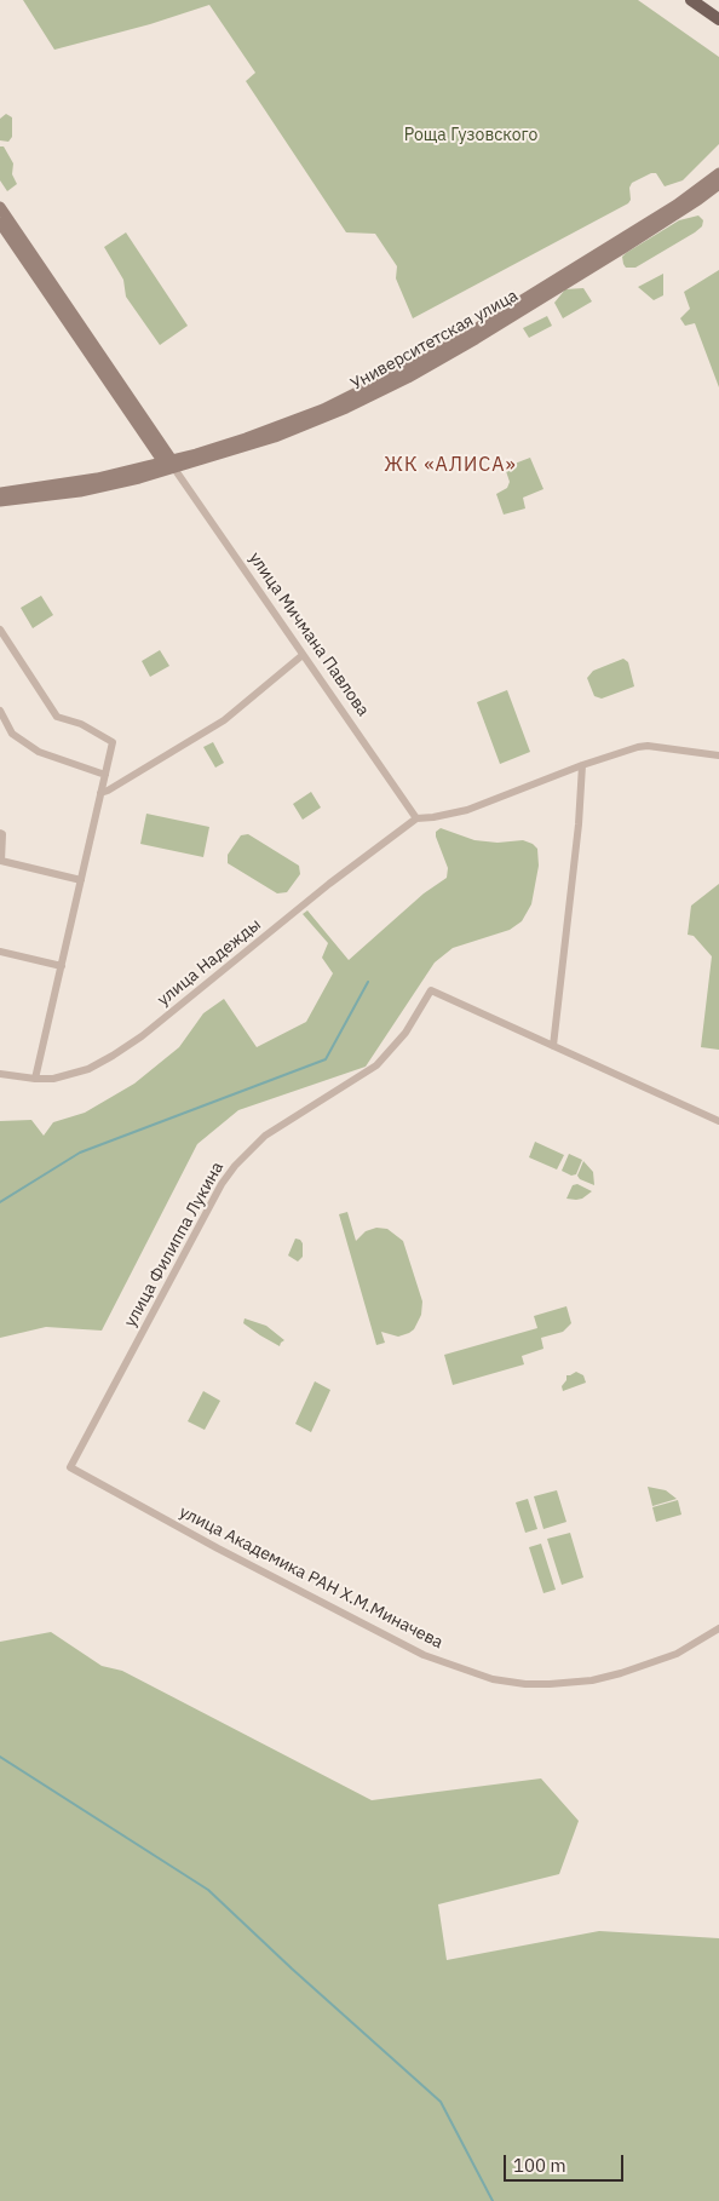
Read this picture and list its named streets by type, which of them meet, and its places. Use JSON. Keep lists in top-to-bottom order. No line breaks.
{"streets":{"main road":["Университетская улица","улица Мичмана Павлова"],"street":["улица Надежды","улица Филиппа Лукина","улица Академика РАН Х.М.Миначева"]},"crossings":[["Университетская улица","улица Мичмана Павлова"],["улица Мичмана Павлова","улица Надежды"],["улица Филиппа Лукина","улица Академика РАН Х.М.Миначева"]],"districts":["ЖК «АЛИСА»"],"parks":["Роща Гузовского"],"scale_bar":"100 m"}
